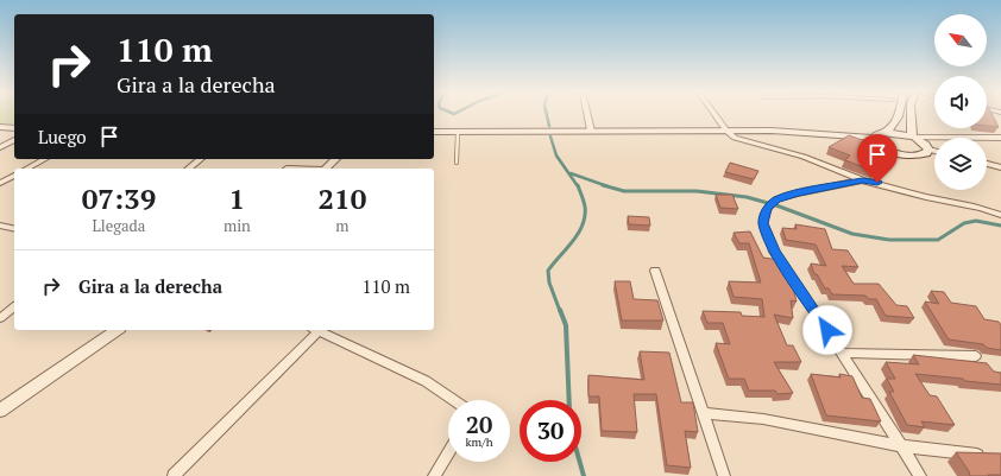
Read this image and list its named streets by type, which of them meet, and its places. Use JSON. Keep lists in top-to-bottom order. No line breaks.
{"north":"top left","page":{"turn":["110 m","Gira a la derecha"],"then":"Luego","eta":["07:39","Llegada","1","min","210","m"],"list":[{"name":"Gira a la derecha","value":"110 m"}],"speed":"20 km/h","limit":"30"}}
